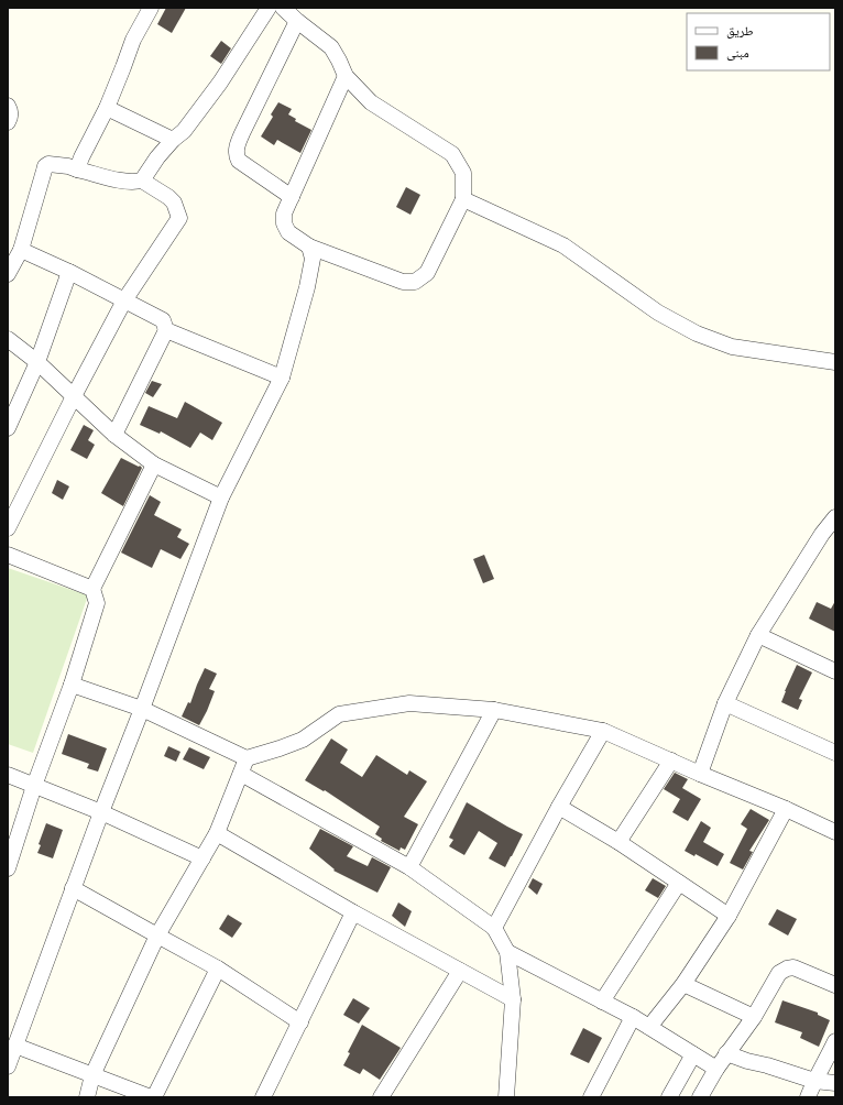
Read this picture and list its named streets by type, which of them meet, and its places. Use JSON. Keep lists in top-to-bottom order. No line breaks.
{"legend":["طريق","مبنى"]}
